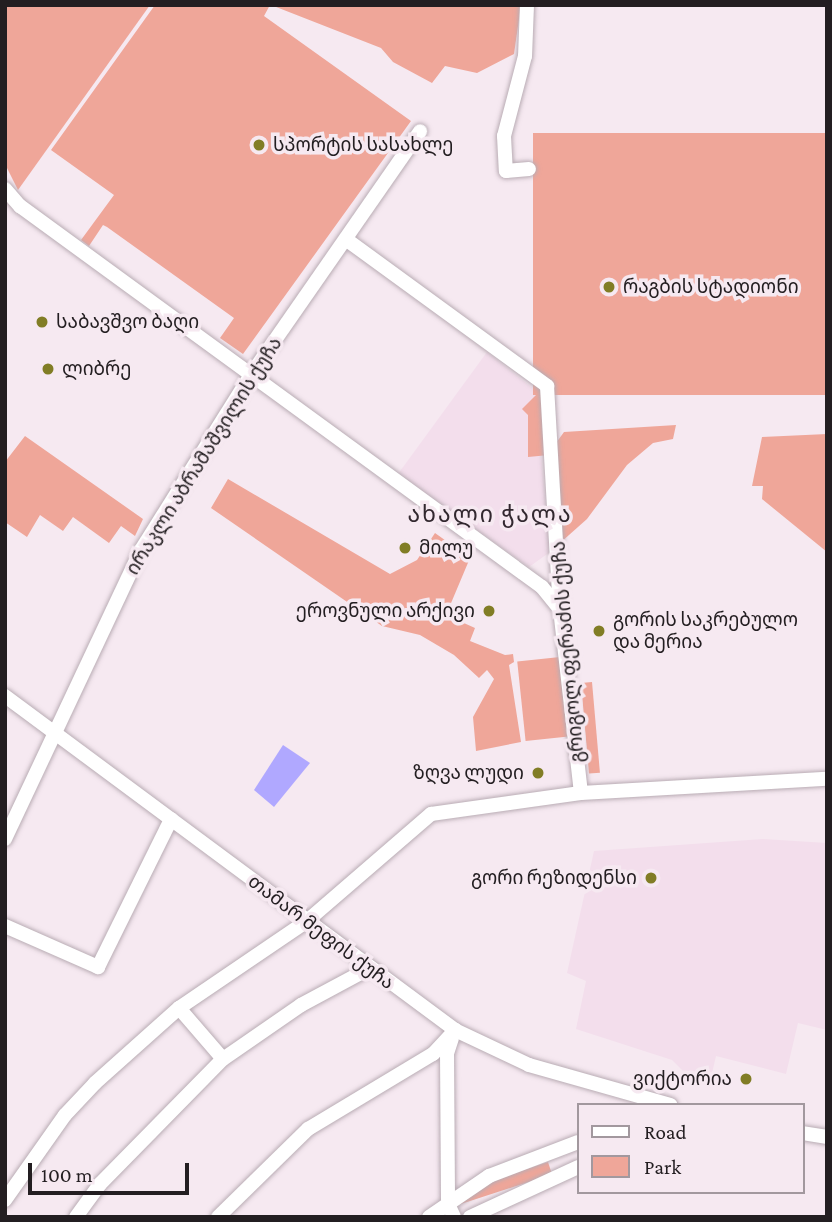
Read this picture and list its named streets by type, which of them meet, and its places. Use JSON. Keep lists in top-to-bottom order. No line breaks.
{"streets":{"street":["ირაკლი აბრამაშვილის ქუჩა","გრიგოლ ფერაძის ქუჩა","თამარ მეფის ქუჩა"]},"crossings":[["ირაკლი აბრამაშვილის ქუჩა","გრიგოლ ფერაძის ქუჩა"],["ირაკლი აბრამაშვილის ქუჩა","თამარ მეფის ქუჩა"]],"districts":["ახალი ჭალა"],"places":["სპორტის სასახლე","რაგბის სტადიონი","საბავშვო ბაღი","ლიბრე","მილუ","ეროვნული არქივი","გორის საკრებულო და მერია","ზღვა ლუდი","გორი რეზიდენსი","ვიქტორია"],"legend":["Road","Park"],"scale_bar":"100 m"}
